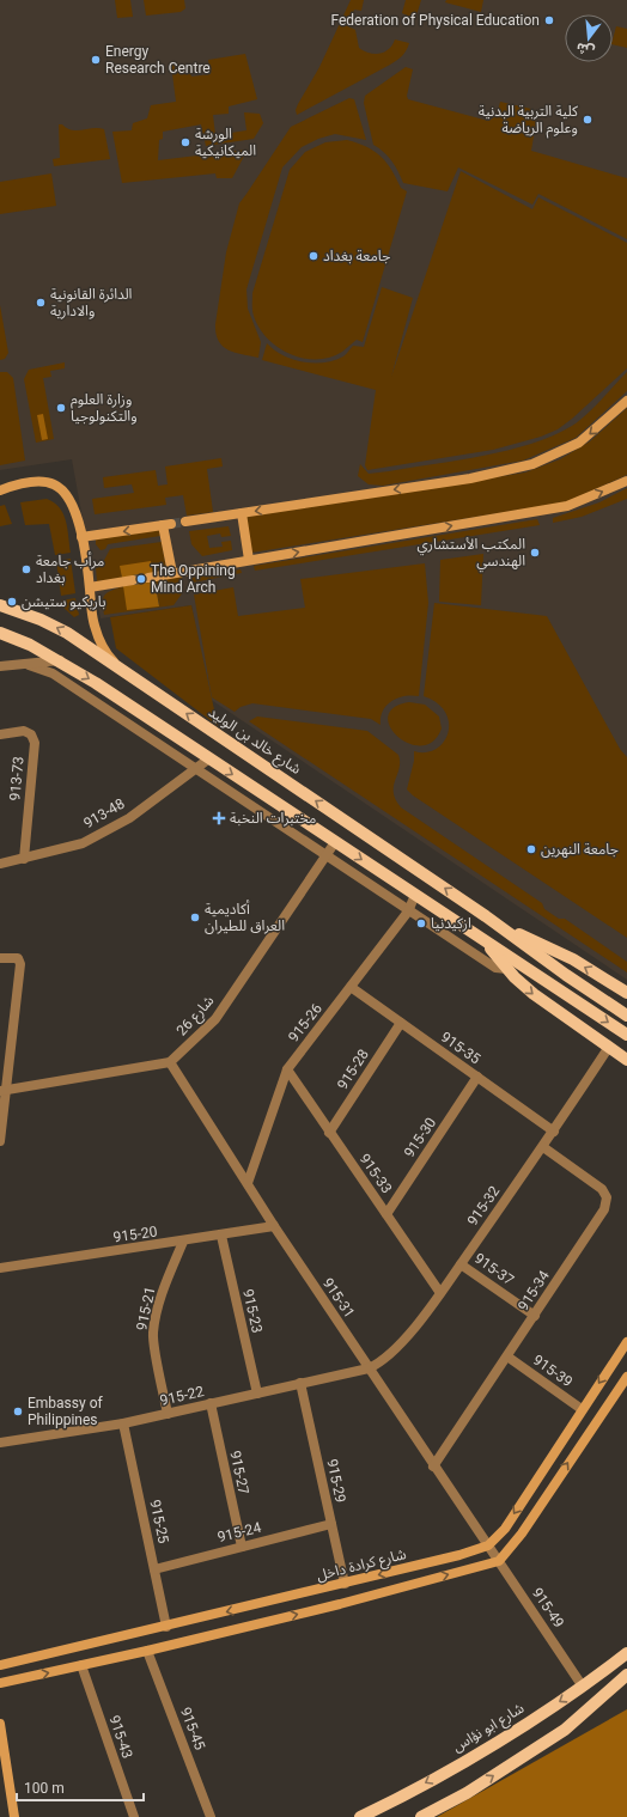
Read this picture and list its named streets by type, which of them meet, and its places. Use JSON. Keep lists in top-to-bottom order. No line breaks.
{"streets":{"main road":["شارع خالد بن الوليد","شارع ابو نؤاس"],"street":["913-73","913-48","شارع 26","915-26","915-35","915-28","915-30","915-33","915-32","915-20","915-37","915-34","915-31","915-21","915-23","915-39","915-22","915-27","915-29","915-25","915-24","شارع كرادة داخل","915-49","915-45","915-43"]},"crossings":[["913-73","913-48"],["شارع 26","915-31"],["915-26","915-35"],["915-26","915-33"],["915-26","915-31"],["915-35","915-28"],["915-35","915-30"],["915-35","915-32"],["915-28","915-33"],["915-30","915-33"],["915-33","915-32"],["915-32","915-37"],["915-32","915-34"],["915-32","915-31"],["915-32","915-22"],["915-20","915-31"],["915-20","915-21"],["915-20","915-23"],["915-37","915-34"],["915-34","915-31"],["915-34","915-39"],["915-31","915-22"],["915-31","شارع كرادة داخل"],["915-31","915-49"],["915-21","915-22"],["915-23","915-22"],["915-39","شارع كرادة داخل"],["915-22","915-27"],["915-22","915-29"],["915-22","915-25"],["915-27","915-24"],["915-29","915-24"],["915-29","شارع كرادة داخل"],["915-25","915-24"],["915-25","شارع كرادة داخل"],["شارع كرادة داخل","915-49"],["915-49","شارع ابو نؤاس"]],"places":{"other":["Federation of Physical Education","Energy Research Centre","كلية التربية البدنية وعلوم الرياضة","الورشة الميكانيكية","جامعة بغداد","الدائرة القانونية والادارية","وزارة العلوم والتكنولوجيا","المكتب الأستشاري الهندسي","مرأب جامعة بغداد","The Oppining Mind Arch","باربكيو ستيشن","جامعة النهرين","أكاديمية العراق للطيران","ازكيدنيا","Embassy of Philippines"],"health":["مختبرات النخبة"]},"scale_bar":"100 m","north":"bottom"}
